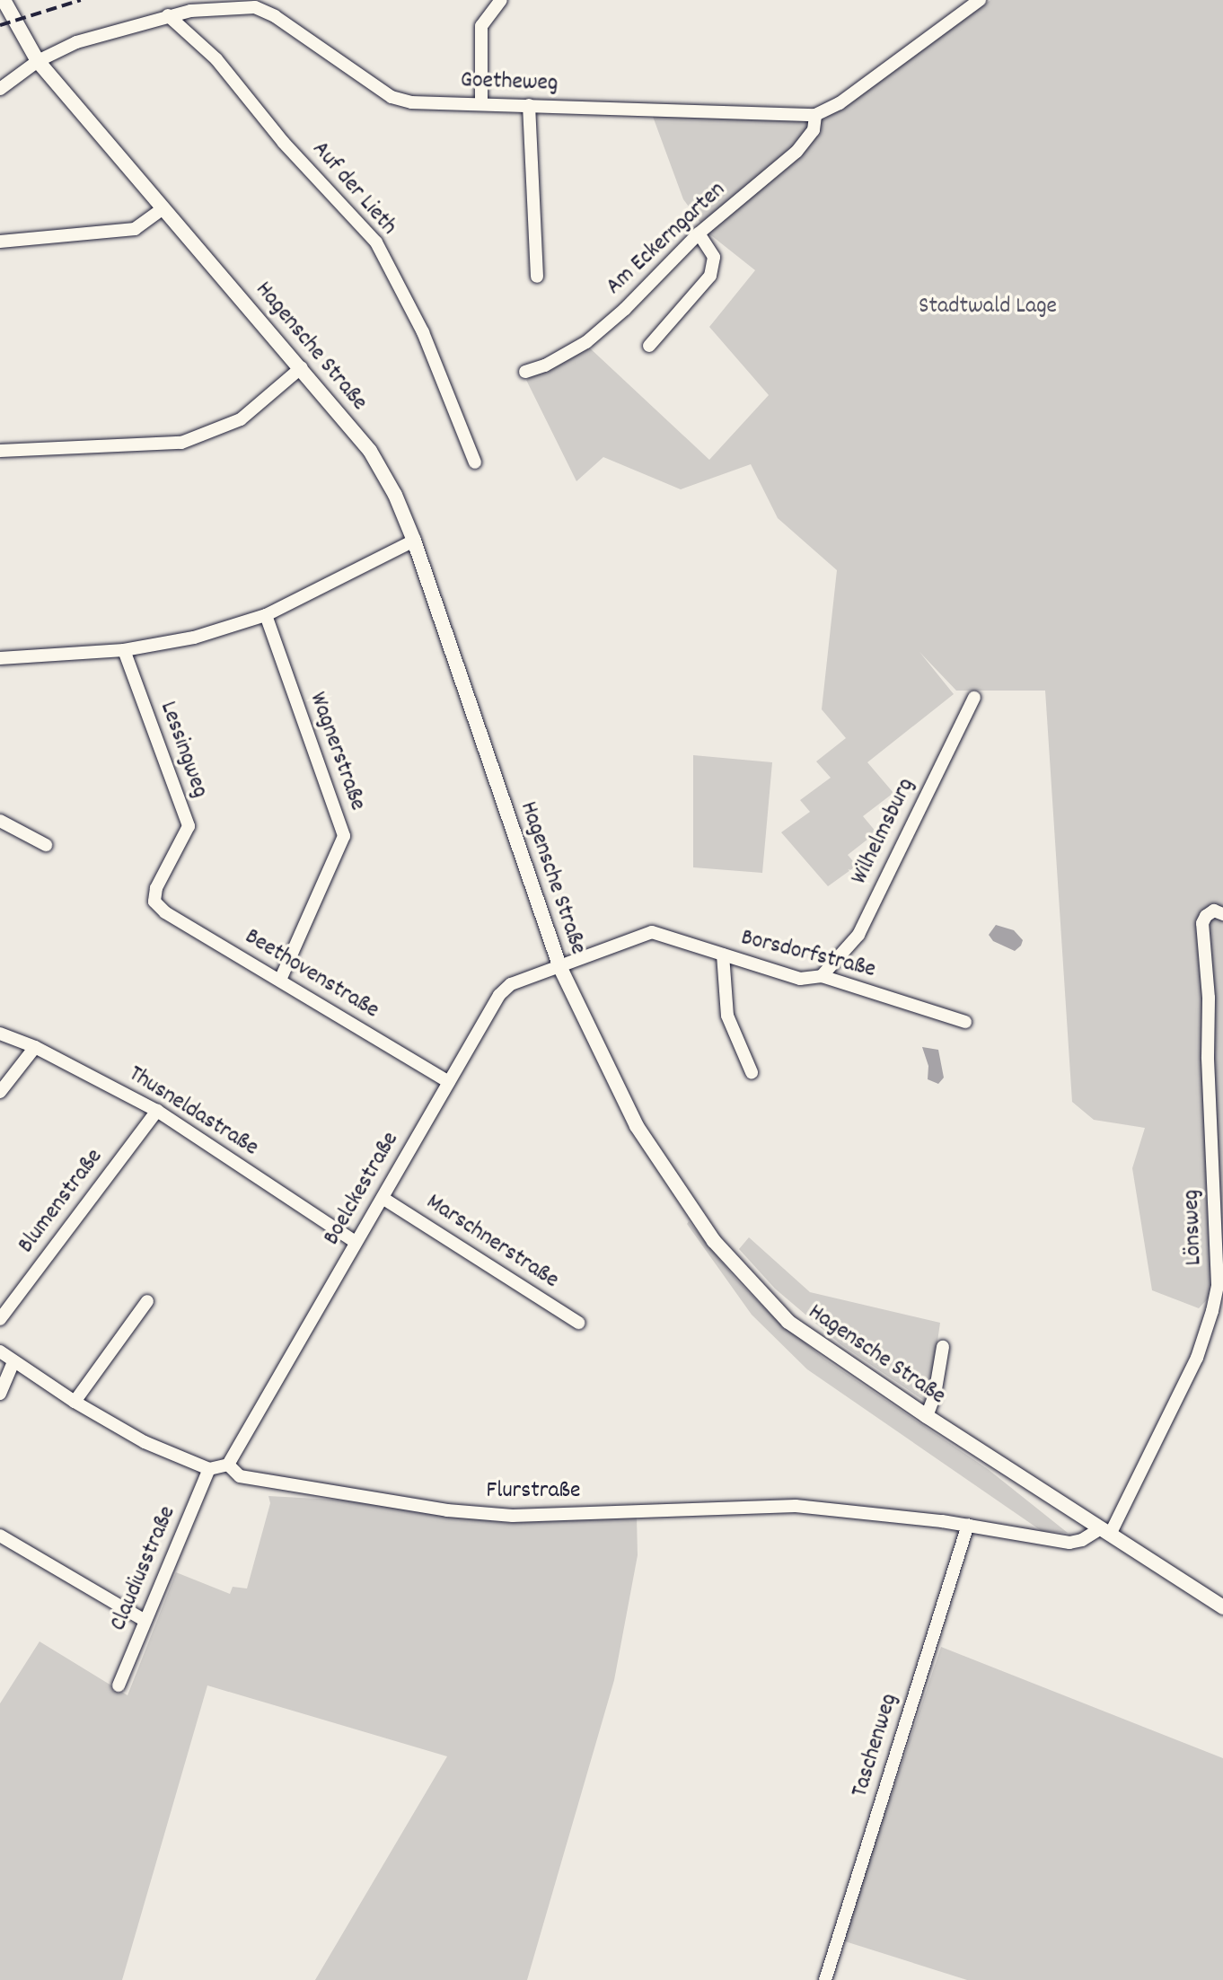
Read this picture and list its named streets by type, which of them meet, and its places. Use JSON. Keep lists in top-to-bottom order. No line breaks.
{"streets":{"street":["Goetheweg","Auf der Lieth","Am Eckerngarten","Hagensche Straße","Lessingweg","Wagnerstraße","Wilhelmsburg","Borsdorfstraße","Beethovenstraße","Thusneldastraße","Boelckestraße","Blumenstraße","Lönsweg","Marschnerstraße","Flurstraße","Claudiusstraße","Taschenweg"]},"crossings":[["Goetheweg","Auf der Lieth"],["Goetheweg","Am Eckerngarten"],["Goetheweg","Hagensche Straße"],["Hagensche Straße","Borsdorfstraße"],["Hagensche Straße","Boelckestraße"],["Hagensche Straße","Lönsweg"],["Hagensche Straße","Flurstraße"],["Lessingweg","Beethovenstraße"],["Wagnerstraße","Beethovenstraße"],["Wilhelmsburg","Borsdorfstraße"],["Borsdorfstraße","Boelckestraße"],["Beethovenstraße","Boelckestraße"],["Thusneldastraße","Boelckestraße"],["Thusneldastraße","Blumenstraße"],["Boelckestraße","Marschnerstraße"],["Boelckestraße","Flurstraße"],["Lönsweg","Flurstraße"],["Flurstraße","Taschenweg"]],"parks":["Stadtwald Lage"]}
